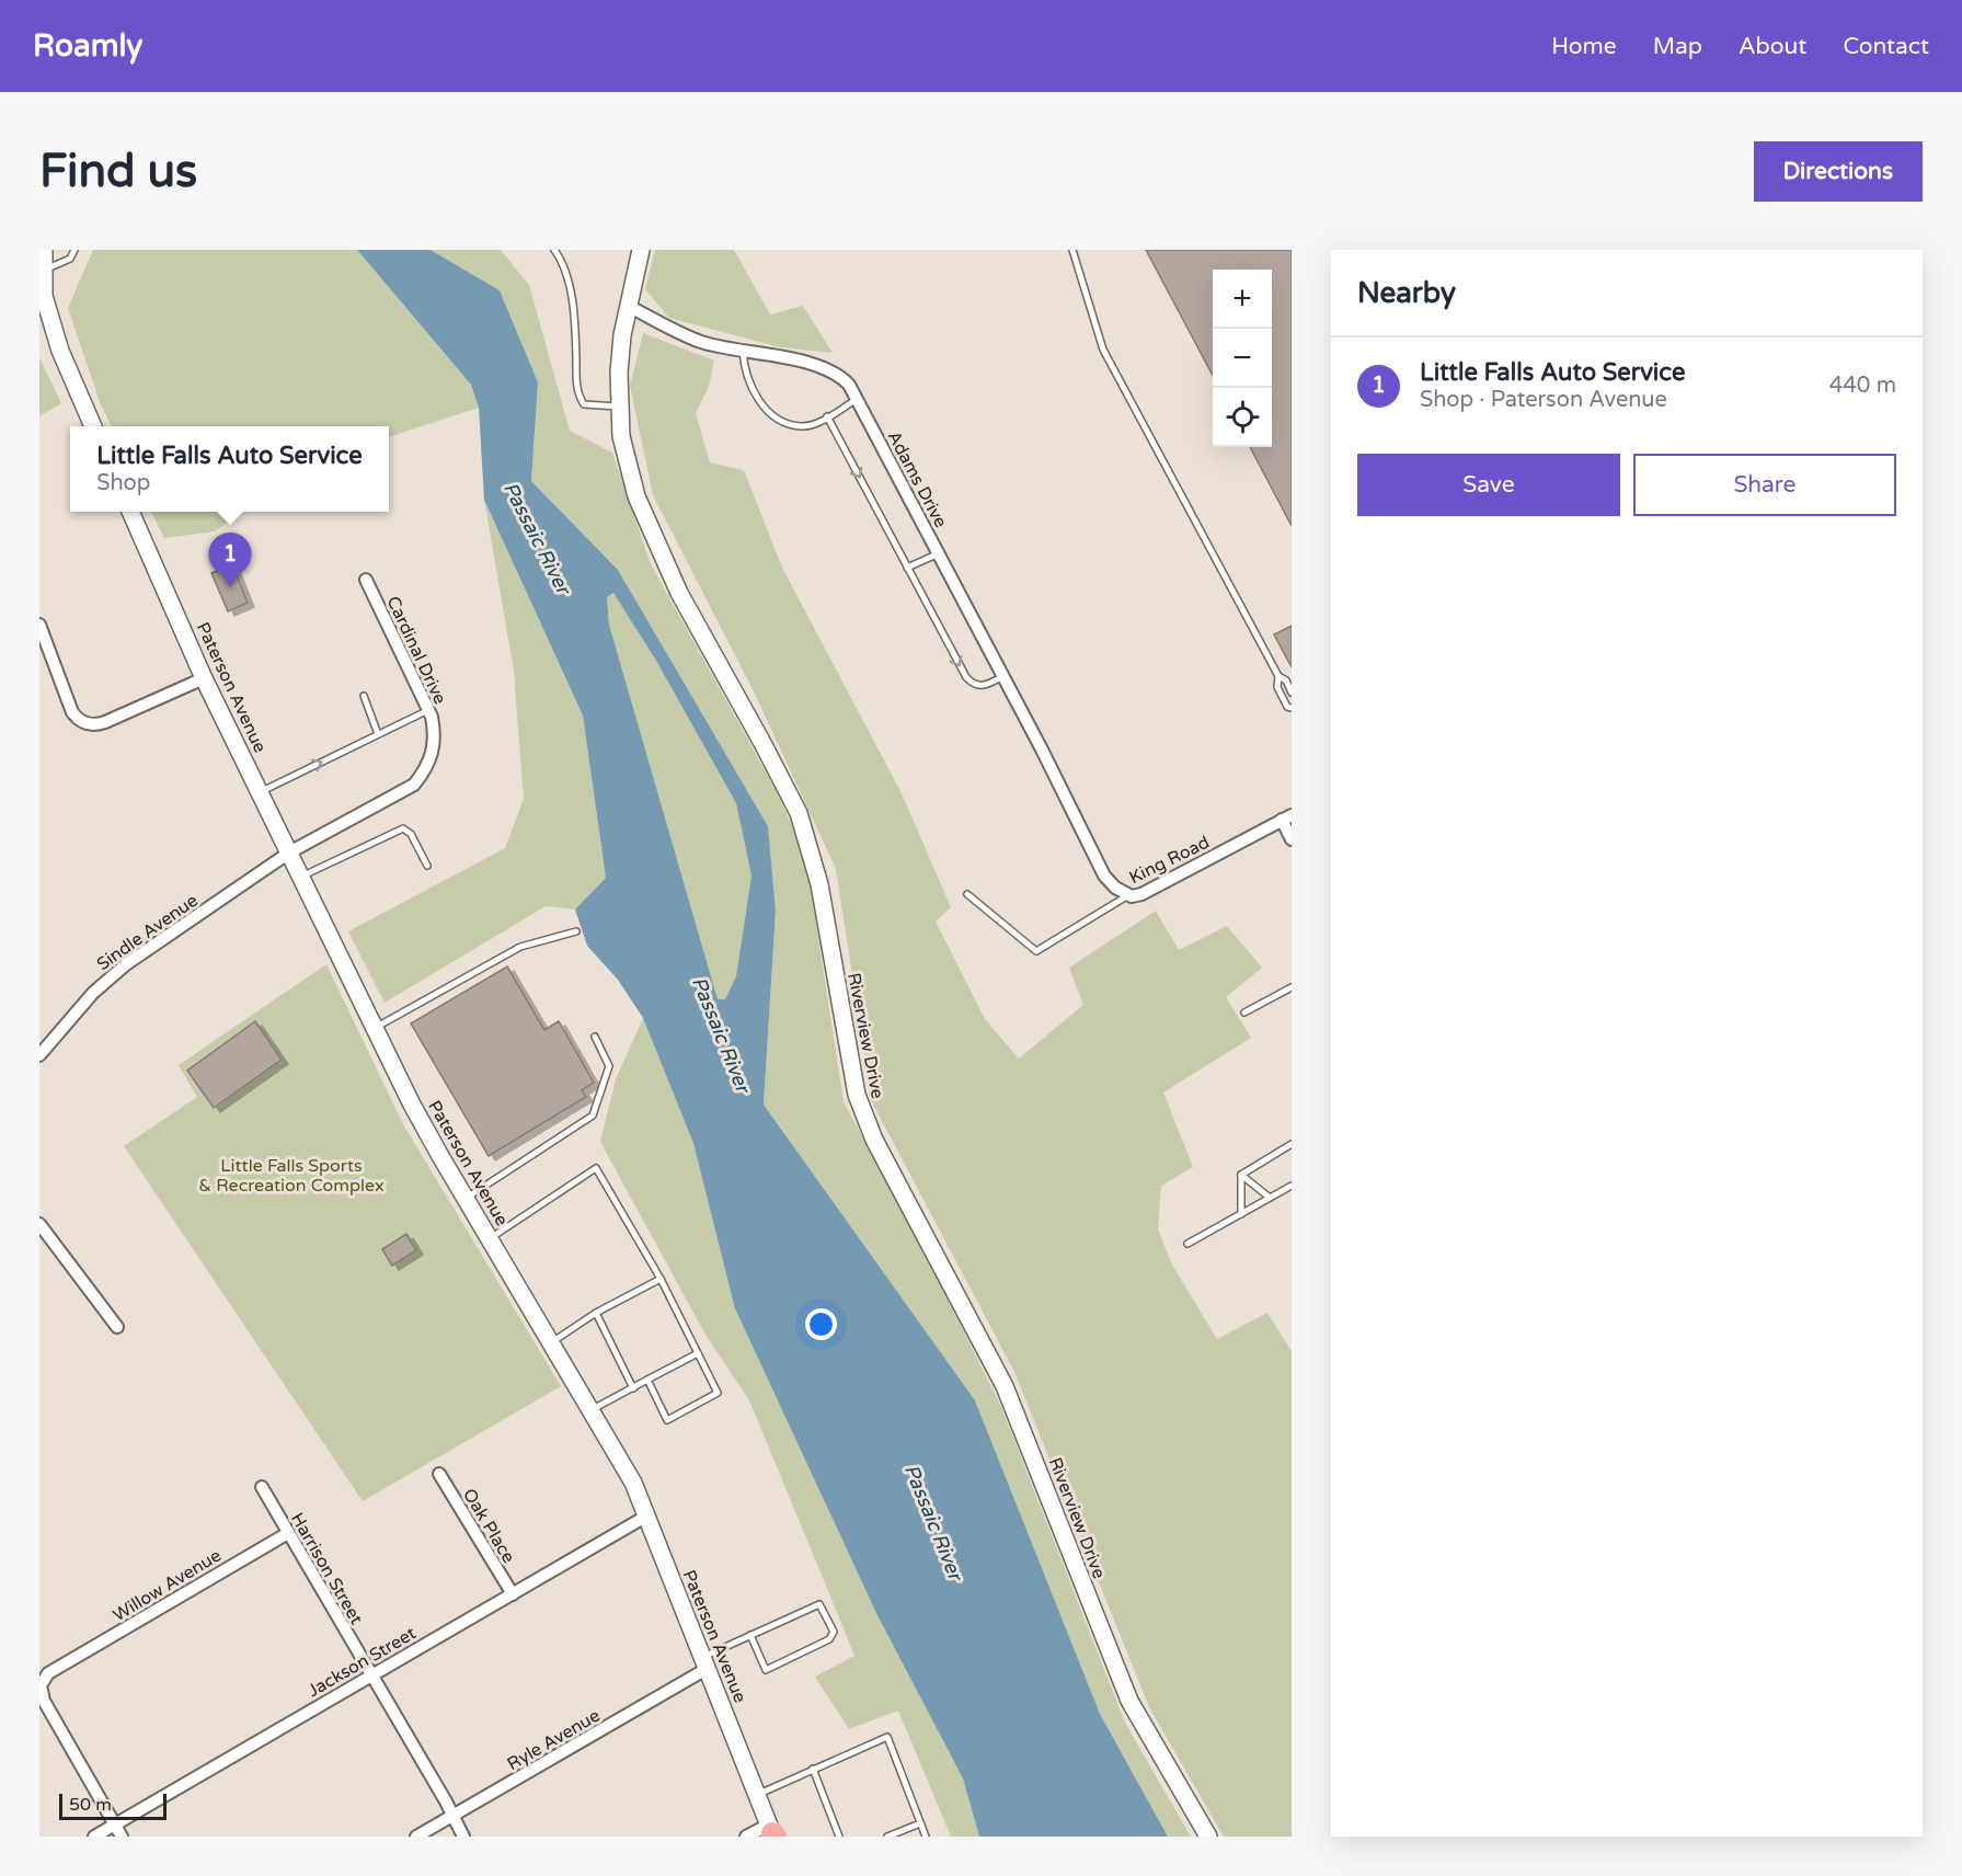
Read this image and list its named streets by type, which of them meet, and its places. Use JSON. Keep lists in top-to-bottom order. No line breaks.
{"streets":{"street":["Adams Drive","Cardinal Drive","Paterson Avenue","King Road","Sindle Avenue","Riverview Drive","Oak Place","Harrison Street","Willow Avenue","Jackson Street","Ryle Avenue"]},"crossings":[["Adams Drive","King Road"],["Adams Drive","Riverview Drive"],["Cardinal Drive","Paterson Avenue"],["Cardinal Drive","Sindle Avenue"],["Paterson Avenue","Sindle Avenue"],["Paterson Avenue","Jackson Street"],["Paterson Avenue","Ryle Avenue"],["Oak Place","Jackson Street"],["Harrison Street","Willow Avenue"],["Harrison Street","Jackson Street"],["Harrison Street","Ryle Avenue"],["Willow Avenue","Jackson Street"]],"water":["Passaic River"],"parks":["Little Falls Sports & Recreation Complex"],"scale_bar":"50 m","page":{"header":"Roamly","nav":["Home","Map","About","Contact"],"buttons":["Directions",["Save","Share"]],"title":"Find us","heading":"Nearby","map_buttons":["+","−"],"list":[{"mark":"1","name":"Little Falls Auto Service","note":"Shop · Paterson Avenue","value":"440 m"}],"popup":["Little Falls Auto Service","Shop"],"pins":"1","scale":"50 m"}}
